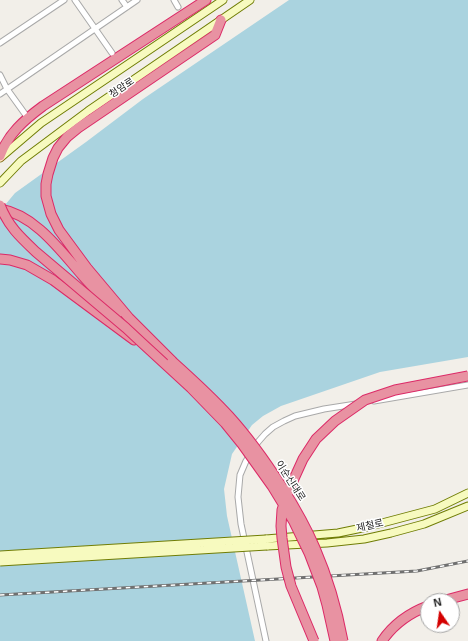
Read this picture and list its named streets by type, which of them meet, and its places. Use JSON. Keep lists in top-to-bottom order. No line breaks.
{"streets":{"highway":["이순신대로"],"main road":["청암로","제철로"]},"north":"top"}
